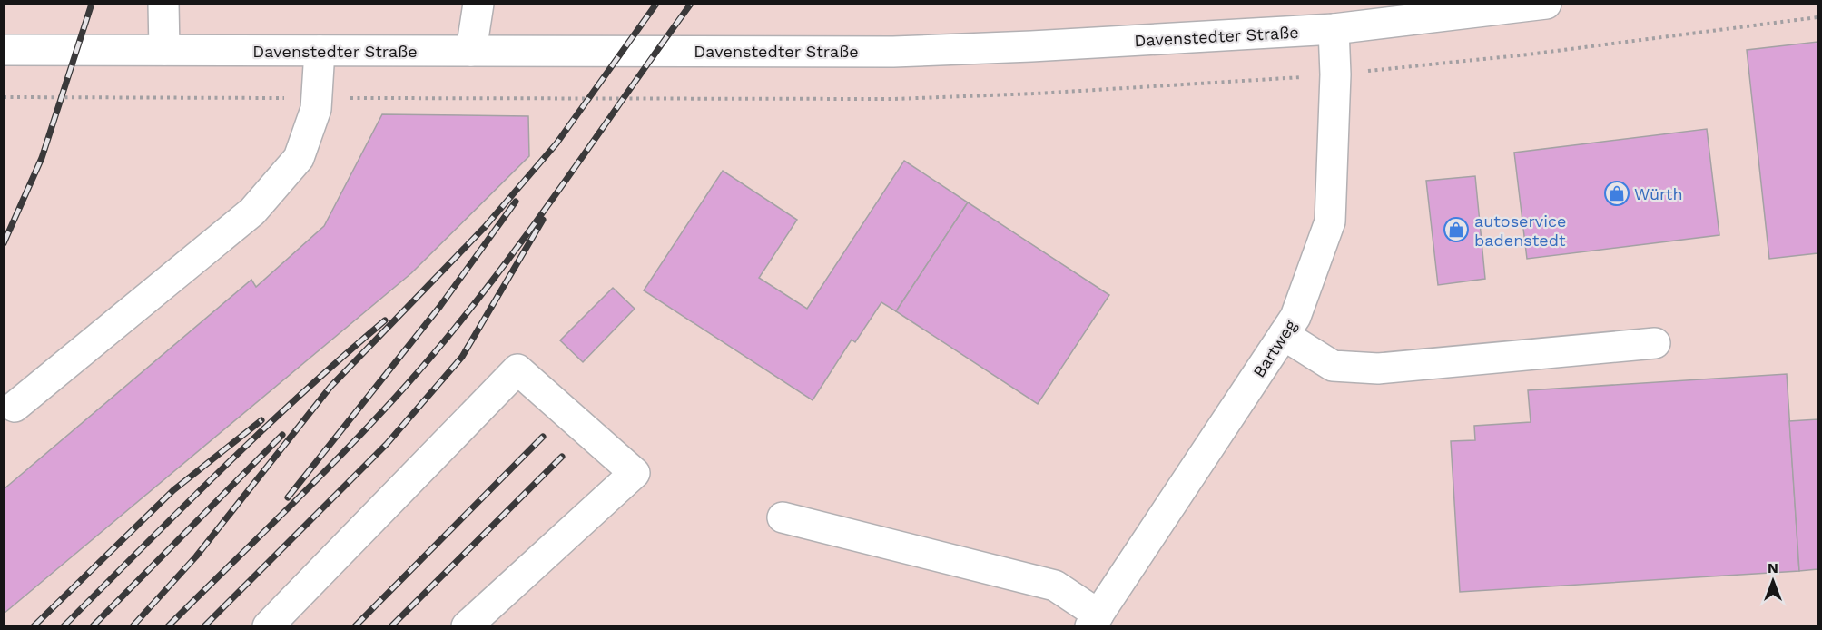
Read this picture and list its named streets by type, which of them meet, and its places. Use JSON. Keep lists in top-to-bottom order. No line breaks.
{"streets":{"street":["Davenstedter Straße","Bartweg"]},"crossings":[["Davenstedter Straße","Bartweg"]],"places":{"shop":["Würth","autoservice badenstedt"]},"north":"top"}
